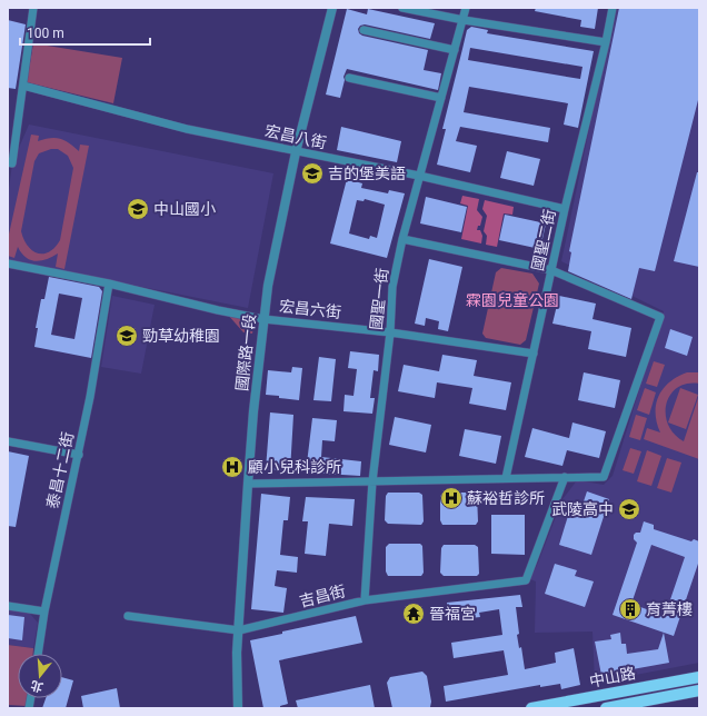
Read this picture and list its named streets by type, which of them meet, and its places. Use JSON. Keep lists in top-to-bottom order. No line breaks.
{"streets":{"main road":["中山路"],"street":["宏昌八街","國聖二街","國聖一街","宏昌六街","國際路一段","泰昌十二街","吉昌街"]},"crossings":[["宏昌八街","國聖二街"],["宏昌八街","國聖一街"],["宏昌八街","國際路一段"],["國聖二街","宏昌六街"],["國聖一街","宏昌六街"],["國聖一街","吉昌街"],["宏昌六街","國際路一段"],["宏昌六街","泰昌十二街"],["國際路一段","吉昌街"]],"parks":["霖園兒童公園"],"places":{"school or university":["吉的堡美語","中山國小","勁草幼稚園","武陵高中"],"hospital":["顧小兒科診所","蘇裕哲診所"],"building":["育菁樓"],"temple":["晉福宮"]},"scale_bar":"100 m","north":"bottom"}
